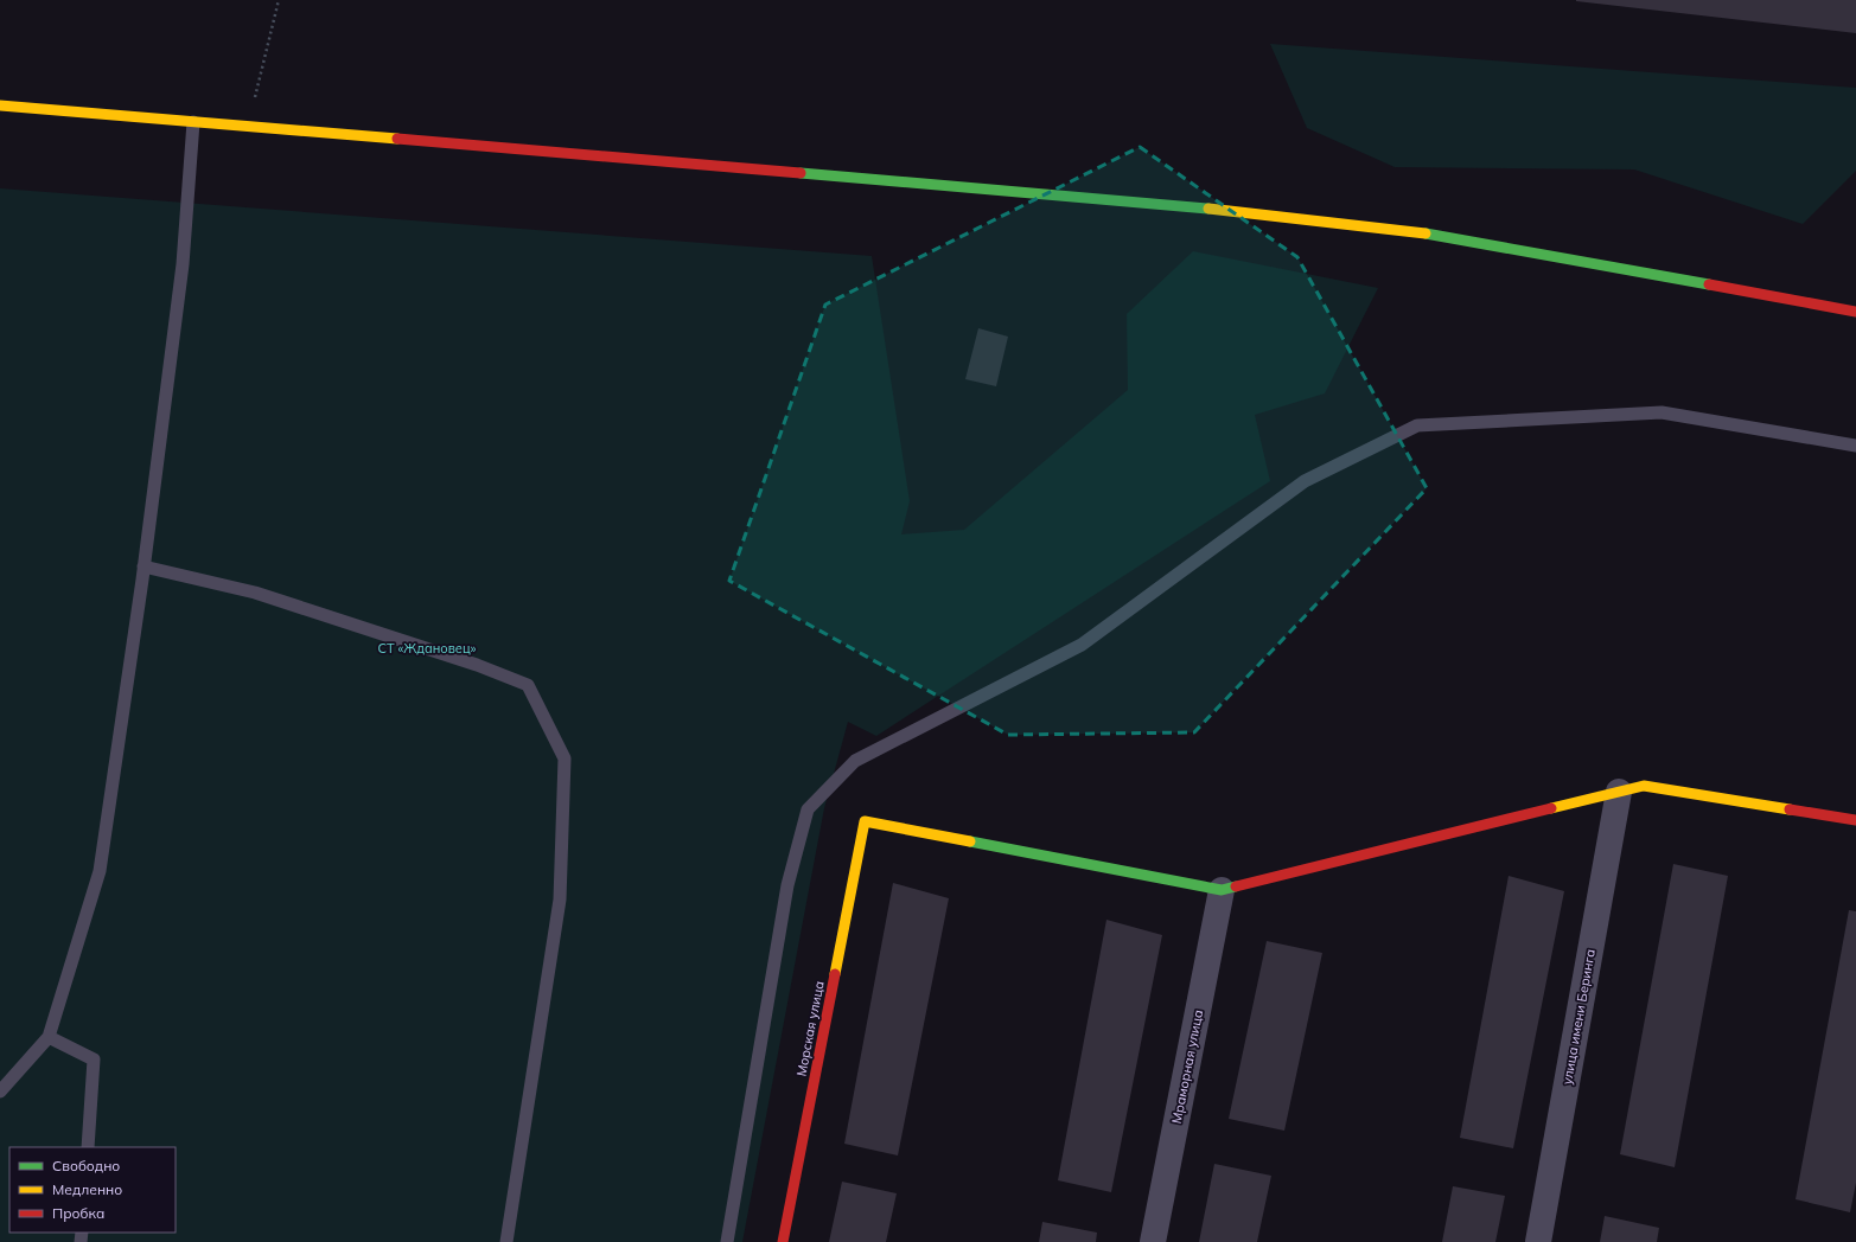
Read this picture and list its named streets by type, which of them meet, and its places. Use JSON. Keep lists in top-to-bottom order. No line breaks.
{"streets":{"main road":["Морская улица"],"street":["улица имени Беринга","Мраморная улица"]},"crossings":[["Морская улица","Мраморная улица"]],"parks":["СТ «Ждановец»"],"legend":["Свободно","Медленно","Пробка"]}
